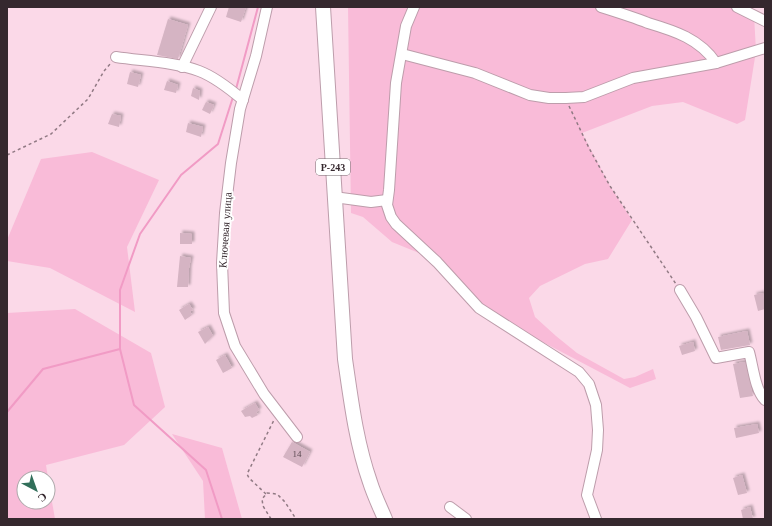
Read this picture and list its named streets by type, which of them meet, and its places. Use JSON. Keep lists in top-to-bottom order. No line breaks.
{"streets":{"highway":["Р-243"],"street":["Ключевая улица"]},"house_numbers":["14"],"north":"bottom right"}
